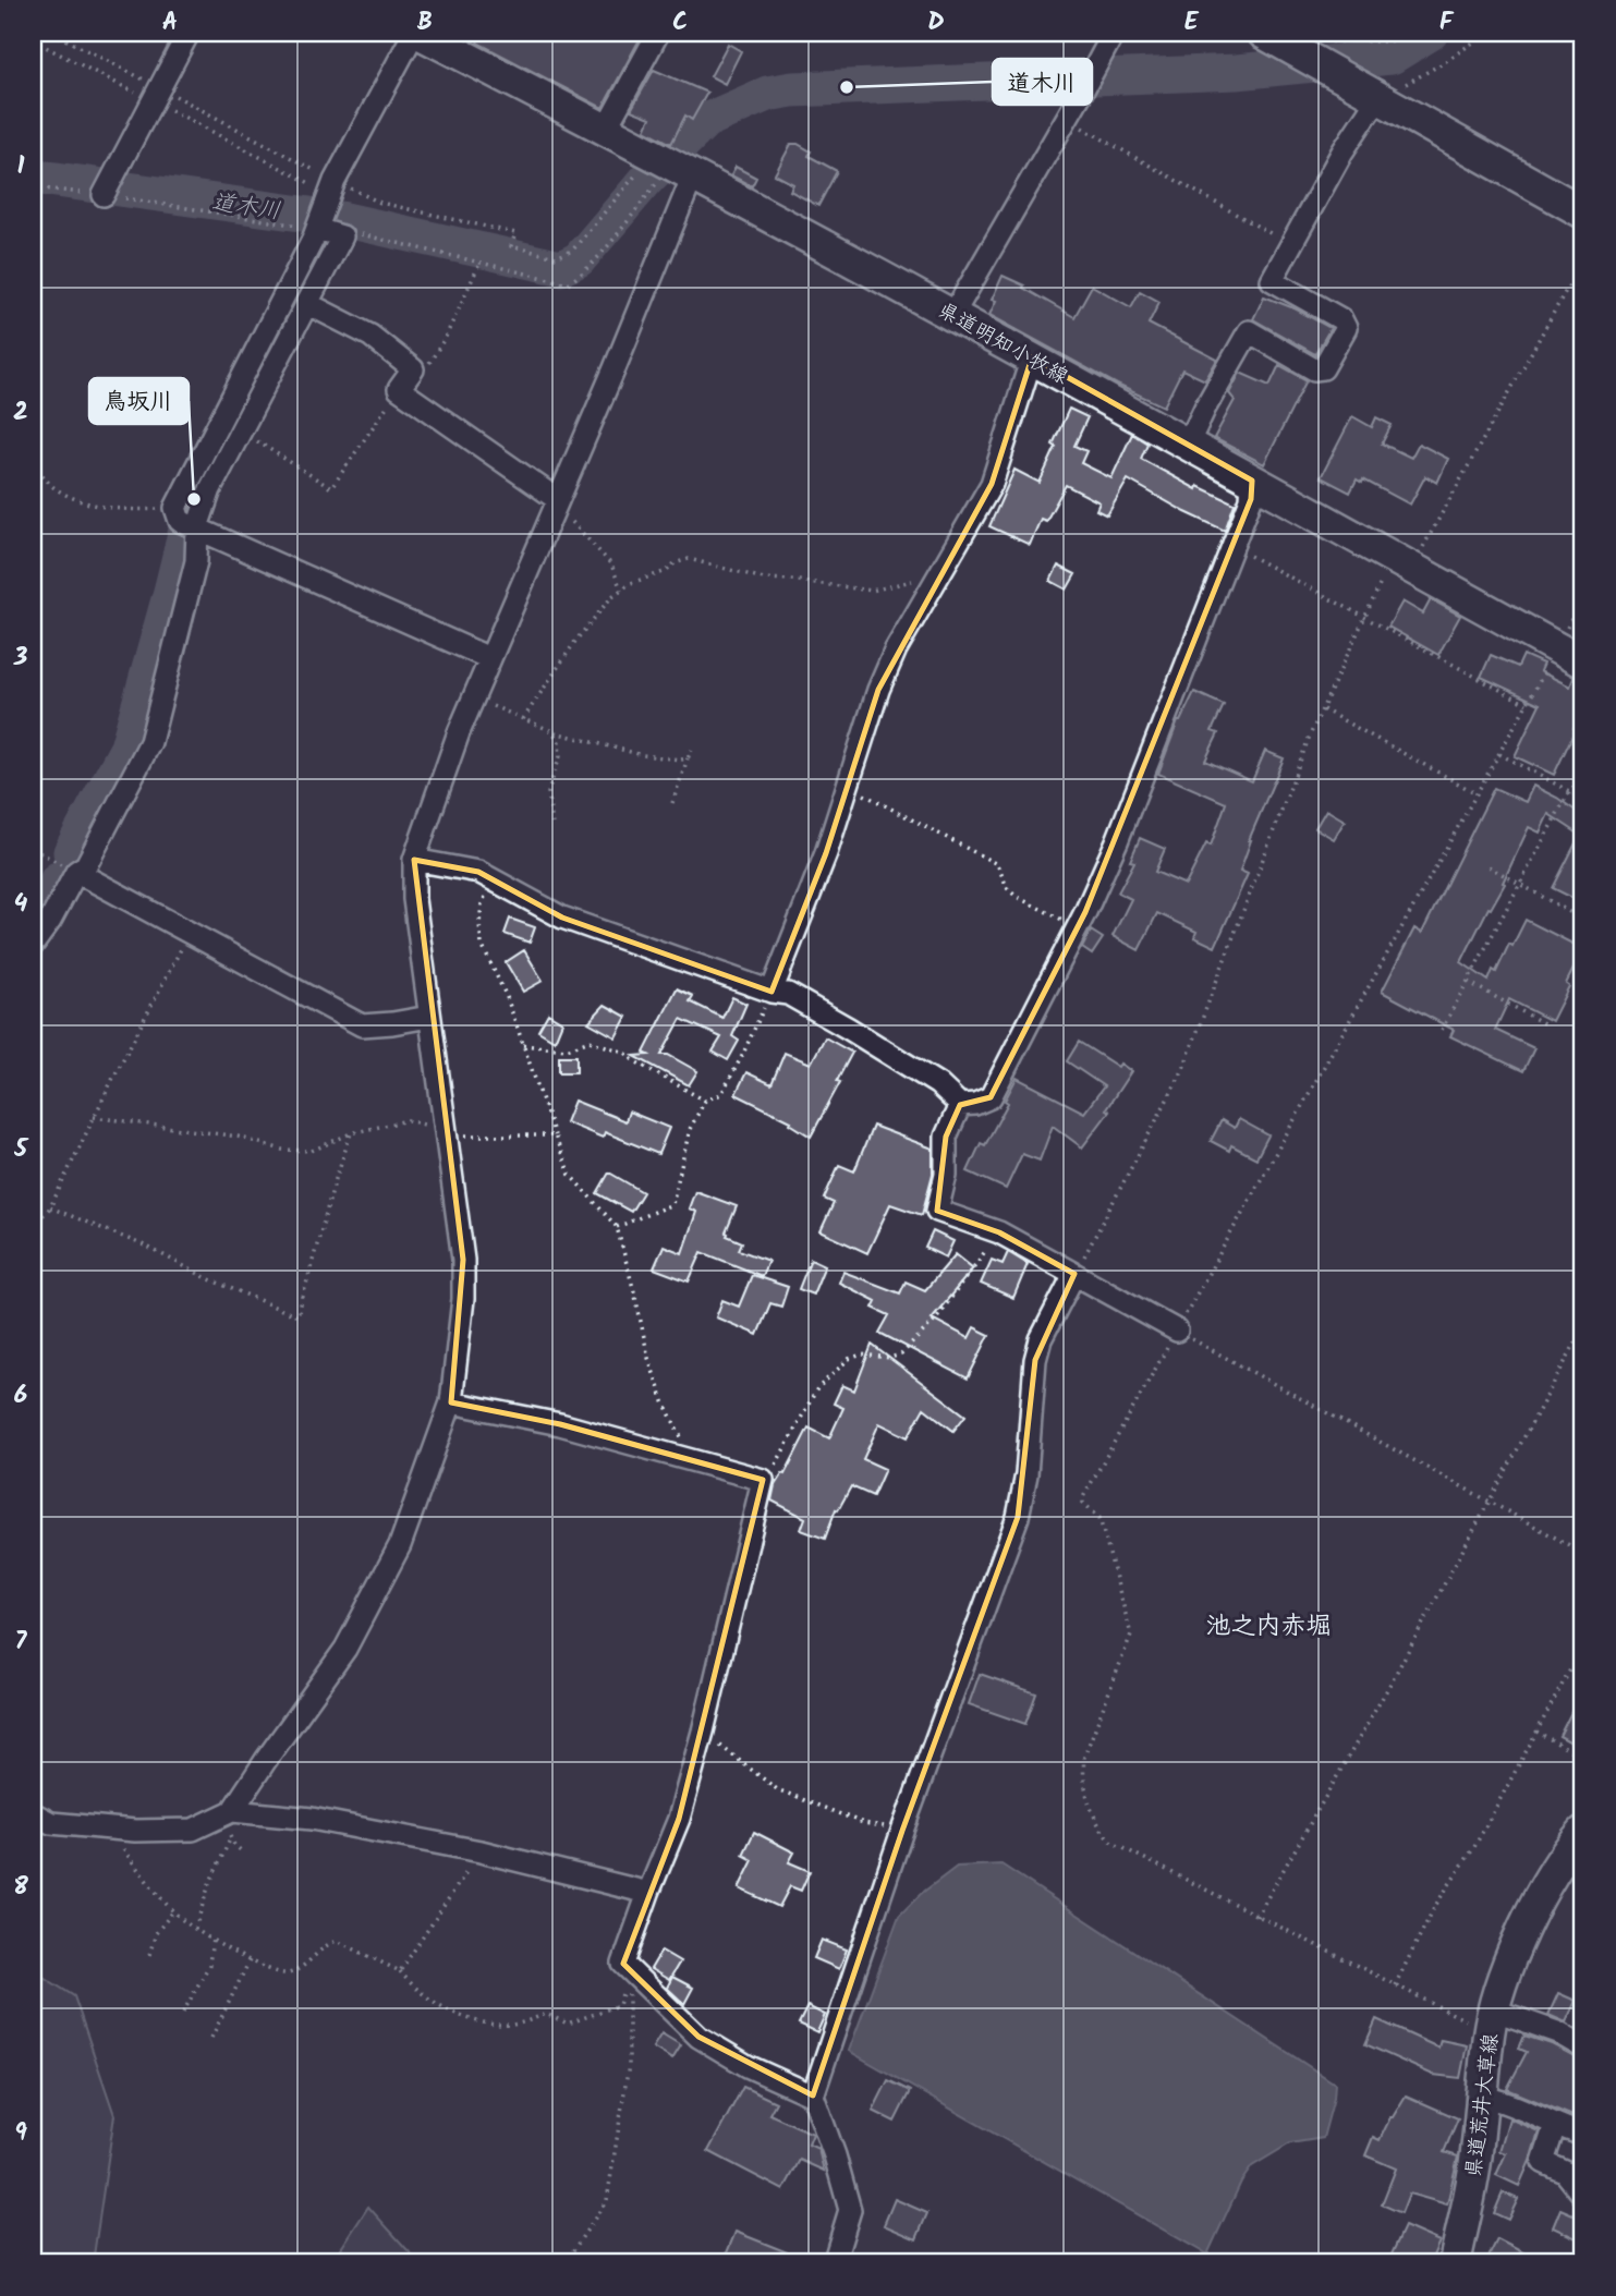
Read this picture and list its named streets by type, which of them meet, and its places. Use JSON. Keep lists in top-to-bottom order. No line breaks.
{"streets":{"main road":["県道明知小牧線","県道荒井大草線"]},"districts":["池之内赤堀"],"water":["道木川"],"places":["道木川","鳥坂川"],"grid":{"columns":["A","B","C","D","E","F"],"rows":["1","2","3","4","5","6","7","8","9"]}}
